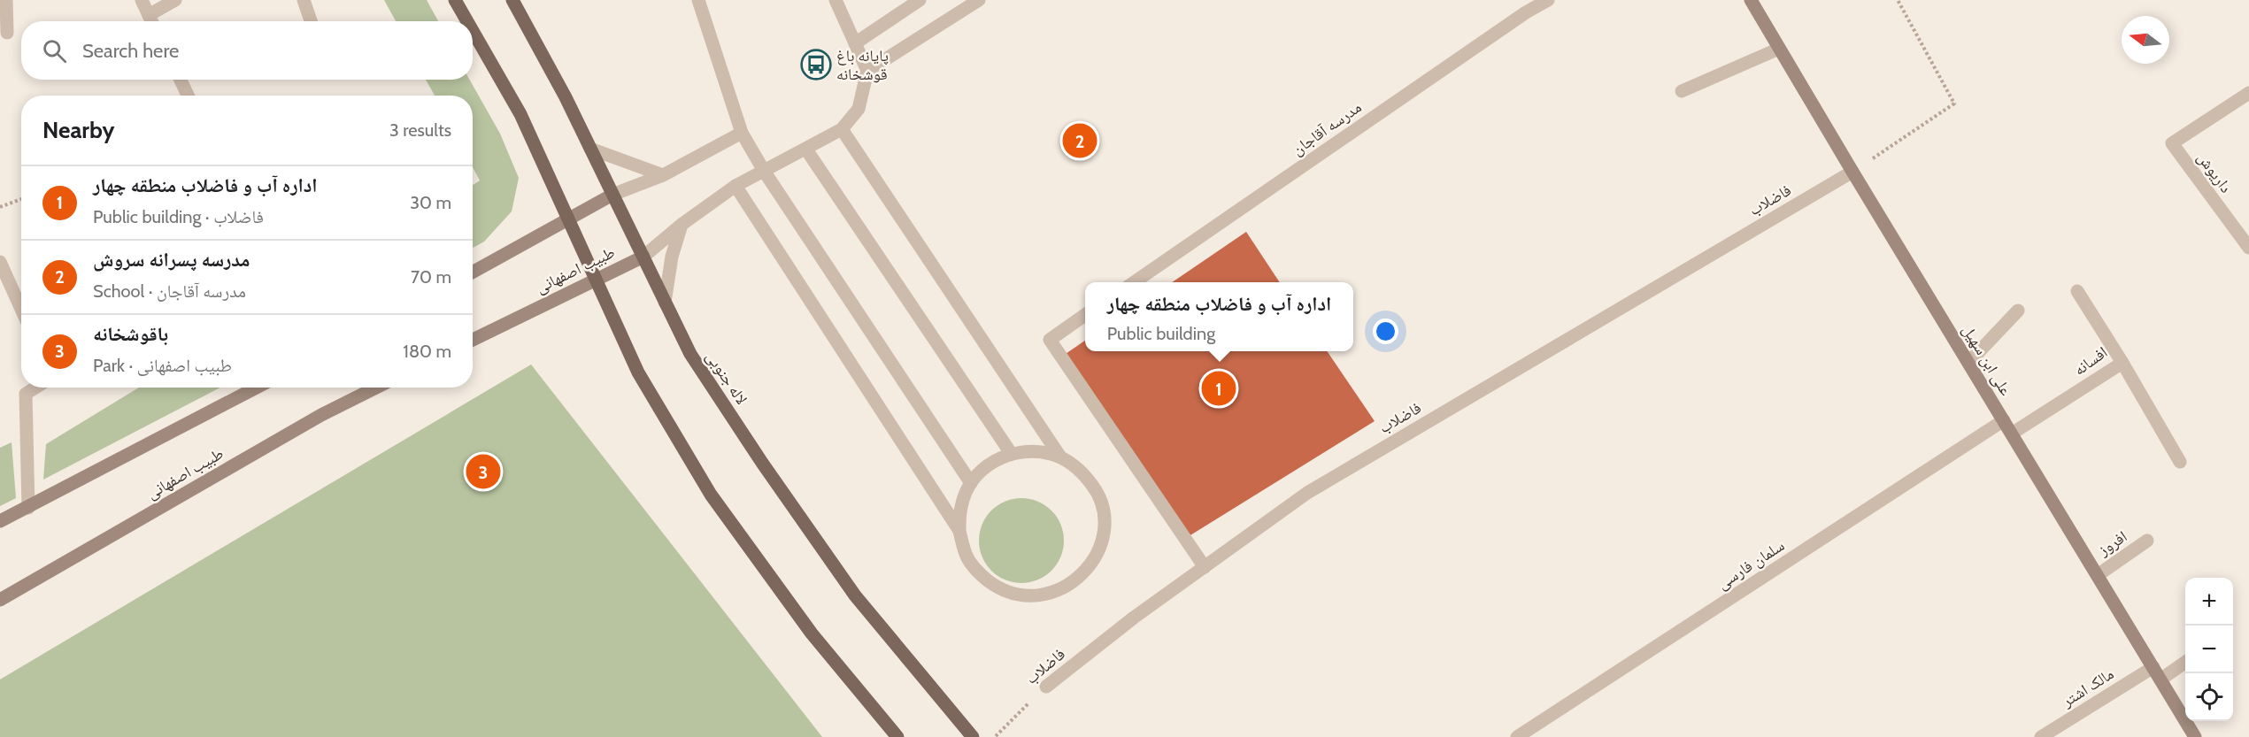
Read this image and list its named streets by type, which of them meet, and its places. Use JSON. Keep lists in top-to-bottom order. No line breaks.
{"streets":{"main road":["لاله جنوبی"],"street":["مدرسه آقاجان","داریوش","فاضلاب","طبیب اصفهانی","علی ابن سهیل","افسانه","افروز","سلمان فارسی","مالک اشتر"]},"crossings":[["فاضلاب","علی ابن سهیل"],["طبیب اصفهانی","لاله جنوبی"],["علی ابن سهیل","افسانه"],["علی ابن سهیل","افروز"],["علی ابن سهیل","سلمان فارسی"],["علی ابن سهیل","مالک اشتر"]],"places":{"bus stop":["پایانه باغ قوشخانه"]},"north":"left","page":{"search":"Search here","heading":["Nearby","3 results"],"pins":["2","1","3"],"list":[{"mark":"1","name":"اداره آب و فاضلاب منطقه چهار","note":"Public building · فاضلاب","value":"30 m"},{"mark":"2","name":"مدرسه پسرانه سروش","note":"School · مدرسه آقاجان","value":"70 m"},{"mark":"3","name":"باقوشخانه","note":"Park · طبیب اصفهانی","value":"180 m"}],"popup":["اداره آب و فاضلاب منطقه چهار","Public building"],"map_buttons":["+","−"]}}
